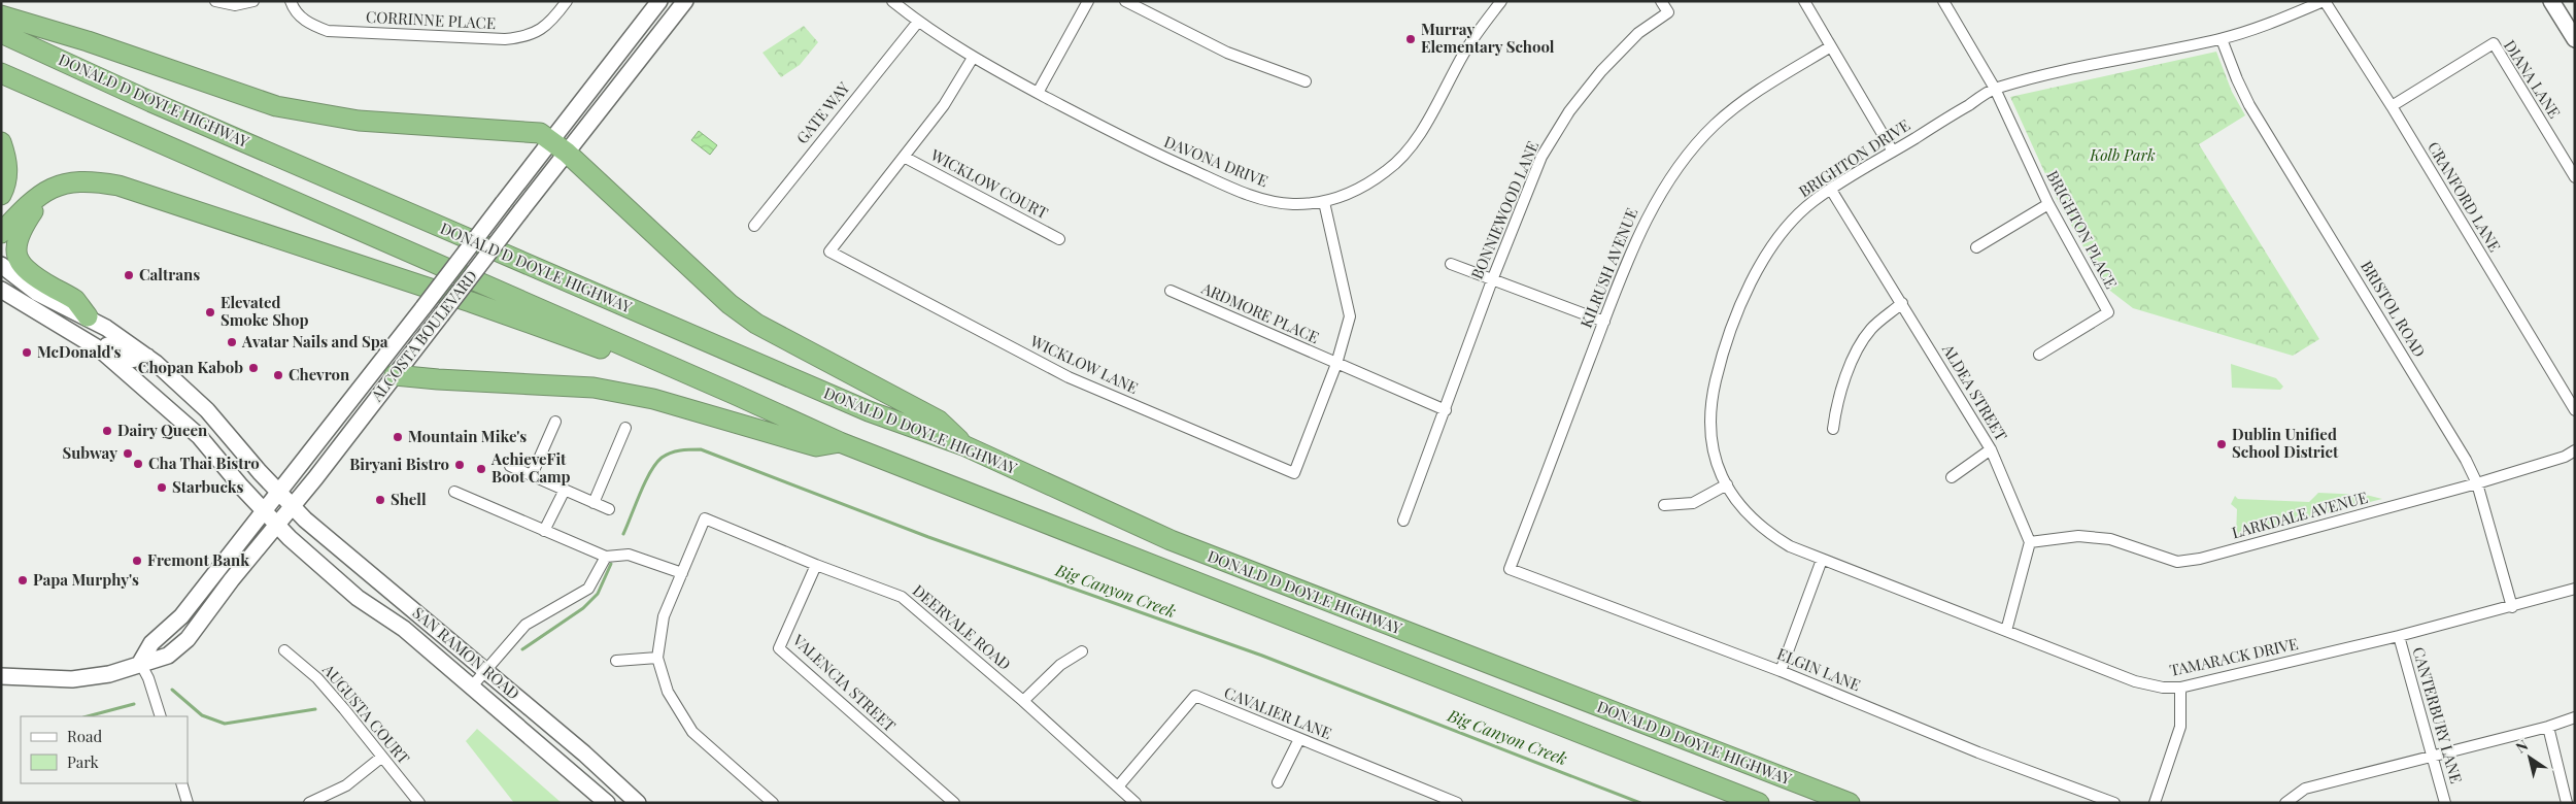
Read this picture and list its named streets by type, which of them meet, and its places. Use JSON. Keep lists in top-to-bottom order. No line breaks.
{"streets":{"highway":["DONALD D DOYLE HIGHWAY"],"main road":["ALCOSTA BOULEVARD","SAN RAMON ROAD"],"street":["CORRINNE PLACE","DIANA LANE","GATE WAY","BRIGHTON DRIVE","DAVONA DRIVE","WICKLOW COURT","CRANFORD LANE","BONNIEWOOD LANE","BRIGHTON PLACE","KILRUSH AVENUE","BRISTOL ROAD","ARDMORE PLACE","WICKLOW LANE","ALDEA STREET","LARKDALE AVENUE","DEERVALE ROAD","TAMARACK DRIVE","ELGIN LANE","VALENCIA STREET","CAVALIER LANE","AUGUSTA COURT","CANTERBURY LANE"]},"crossings":[["DIANA LANE","CRANFORD LANE"],["GATE WAY","DAVONA DRIVE"],["BRIGHTON DRIVE","CRANFORD LANE"],["BRIGHTON DRIVE","BRIGHTON PLACE"],["BRIGHTON DRIVE","BRISTOL ROAD"],["BRIGHTON DRIVE","ALDEA STREET"],["BRIGHTON DRIVE","TAMARACK DRIVE"],["DAVONA DRIVE","WICKLOW LANE"],["WICKLOW COURT","WICKLOW LANE"],["BONNIEWOOD LANE","ARDMORE PLACE"],["KILRUSH AVENUE","ELGIN LANE"],["BRISTOL ROAD","LARKDALE AVENUE"],["BRISTOL ROAD","TAMARACK DRIVE"],["ARDMORE PLACE","WICKLOW LANE"],["ALCOSTA BOULEVARD","SAN RAMON ROAD"],["ALDEA STREET","LARKDALE AVENUE"],["DEERVALE ROAD","VALENCIA STREET"],["DEERVALE ROAD","CAVALIER LANE"],["TAMARACK DRIVE","CANTERBURY LANE"]],"water":["Big Canyon Creek"],"parks":["Kolb Park"],"places":["Murray Elementary School","Caltrans","Elevated Smoke Shop","Avatar Nails and Spa","McDonald's","Chopan Kabob","Chevron","Dairy Queen","Mountain Mike's","Dublin Unified School District","Subway","Cha Thai Bistro","Biryani Bistro","AchieveFit Boot Camp","Starbucks","Shell","Fremont Bank","Papa Murphy's"],"legend":["Road","Park"],"north":"top left"}
